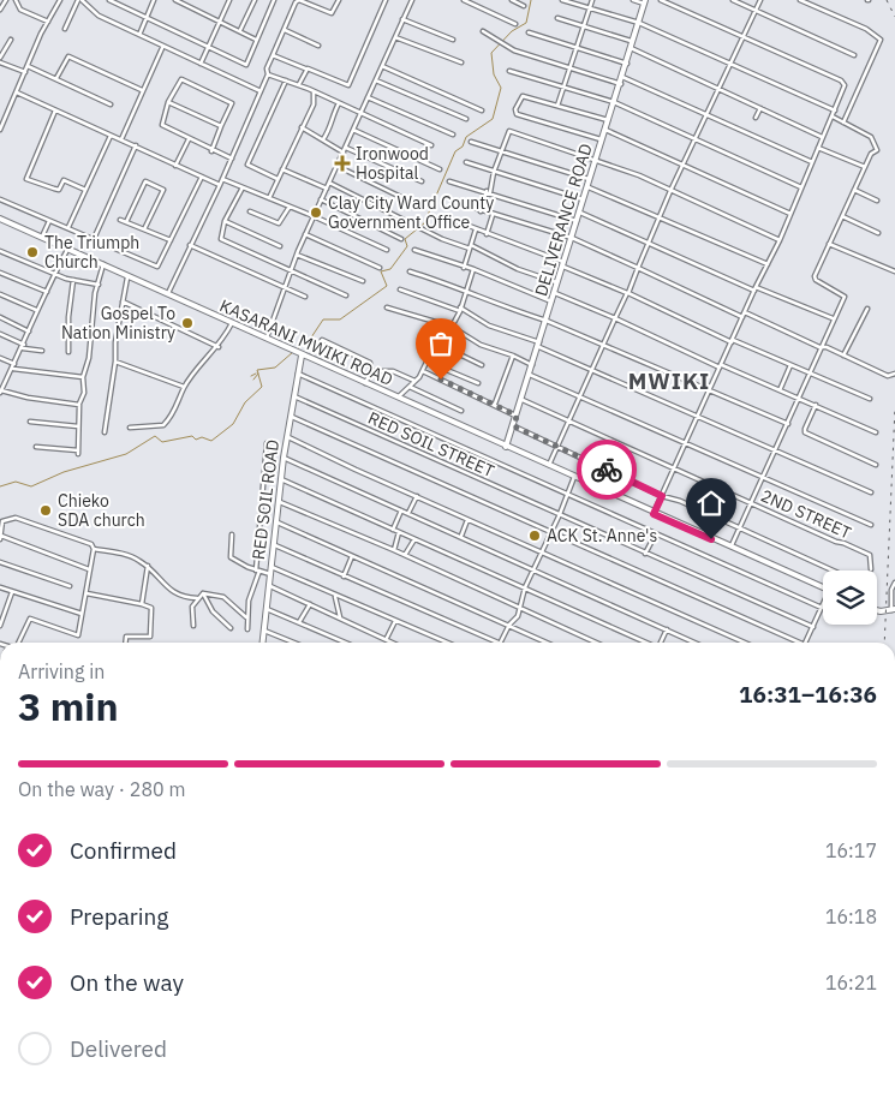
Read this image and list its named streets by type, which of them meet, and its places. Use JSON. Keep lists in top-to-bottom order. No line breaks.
{"streets":{"main road":["DELIVERANCE ROAD","KASARANI MWIKI ROAD","RED SOIL ROAD"],"street":["RED SOIL STREET","2ND STREET"]},"crossings":[["DELIVERANCE ROAD","KASARANI MWIKI ROAD"],["DELIVERANCE ROAD","2ND STREET"],["KASARANI MWIKI ROAD","RED SOIL ROAD"],["RED SOIL STREET","RED SOIL ROAD"]],"districts":["MWIKI"],"places":{"health":["Ironwood Hospital"],"other":["Clay City Ward County Government Office","The Triumph Church","Gospel To Nation Ministry","Chieko SDA church","ACK St. Anne's"]},"page":{"heading":["3 min","Arriving in","16:31–16:36"],"bar":"On the way · 280 m","list":[["Confirmed","16:17"],["Preparing","16:18"],["On the way","16:21"],"Delivered"]}}
